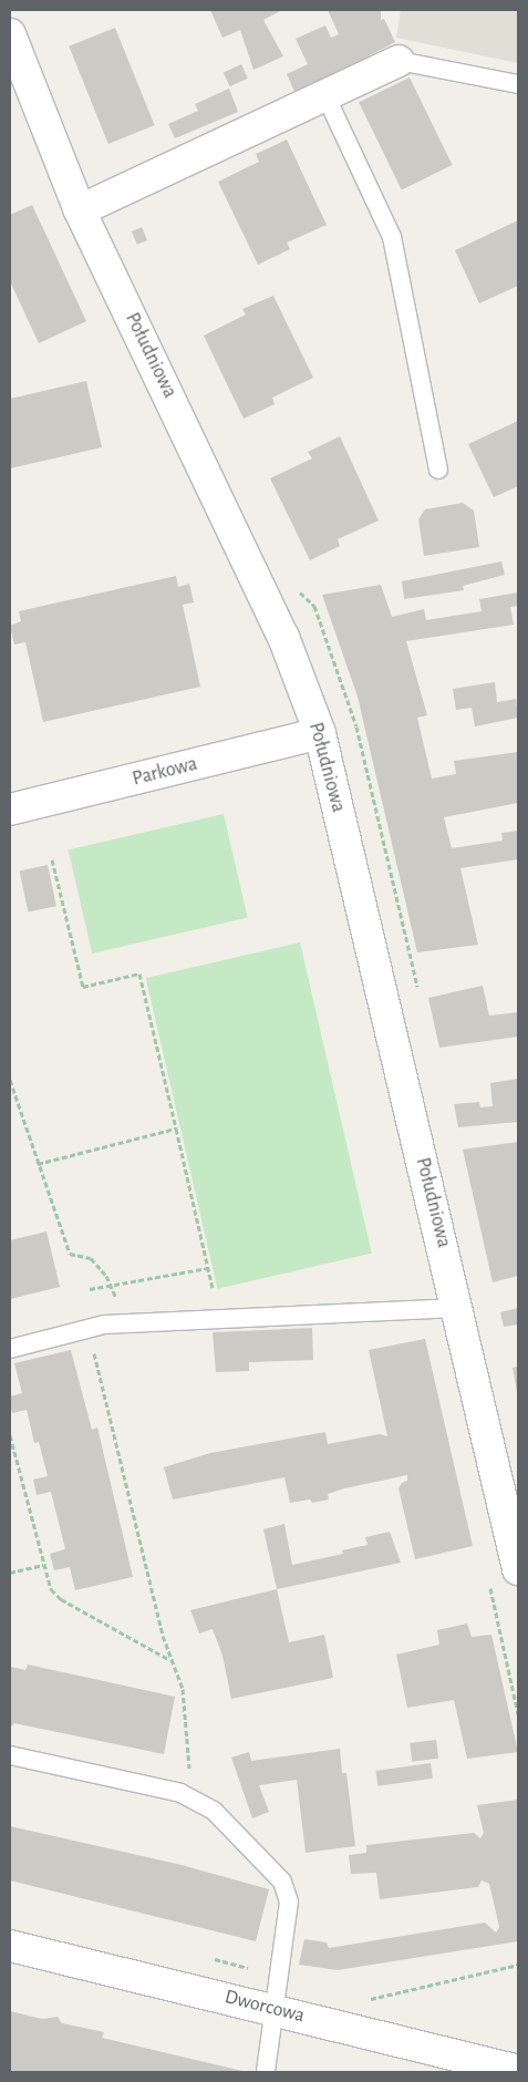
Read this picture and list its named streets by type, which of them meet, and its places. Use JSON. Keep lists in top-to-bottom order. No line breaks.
{"streets":{"street":["Południowa","Parkowa","Dworcowa"]},"crossings":[["Południowa","Parkowa"]]}
